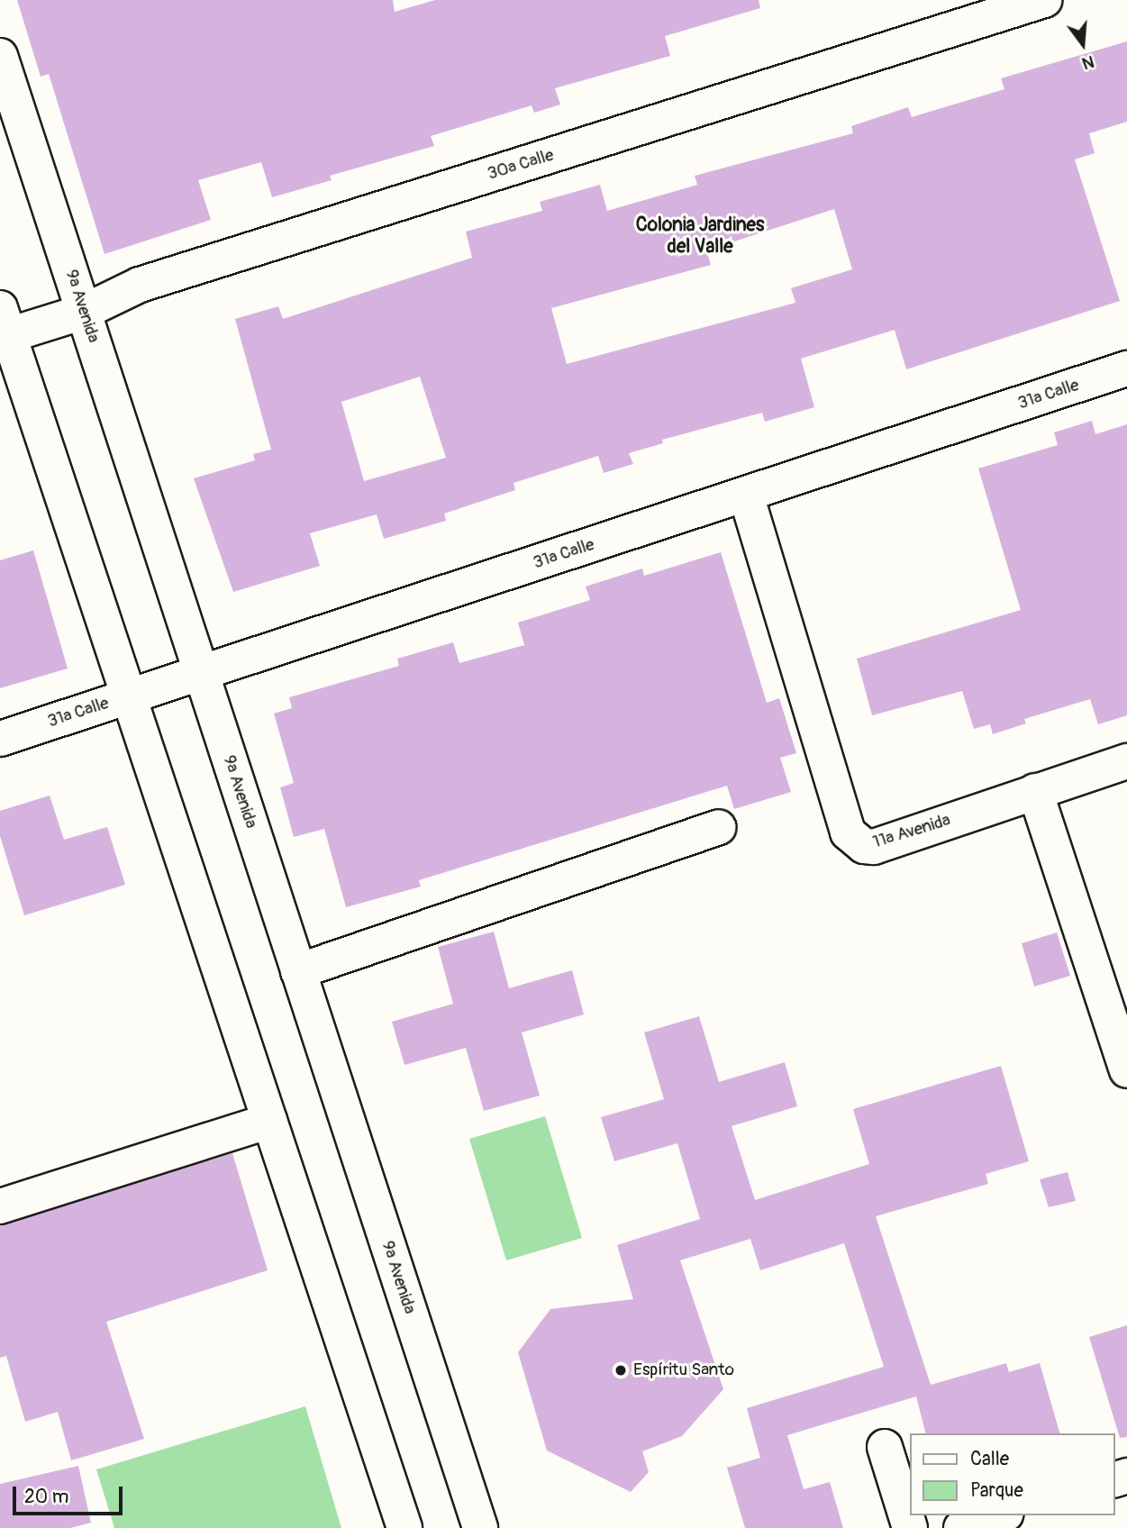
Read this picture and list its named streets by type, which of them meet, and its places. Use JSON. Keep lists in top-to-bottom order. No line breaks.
{"streets":{"street":["30a Calle","9a Avenida","31a Calle","11a Avenida"]},"crossings":[["30a Calle","9a Avenida"],["9a Avenida","31a Calle"],["31a Calle","11a Avenida"]],"districts":["Colonia Jardines del Valle"],"places":["Espíritu Santo"],"legend":["Calle","Parque"],"scale_bar":"20 m","north":"bottom"}
